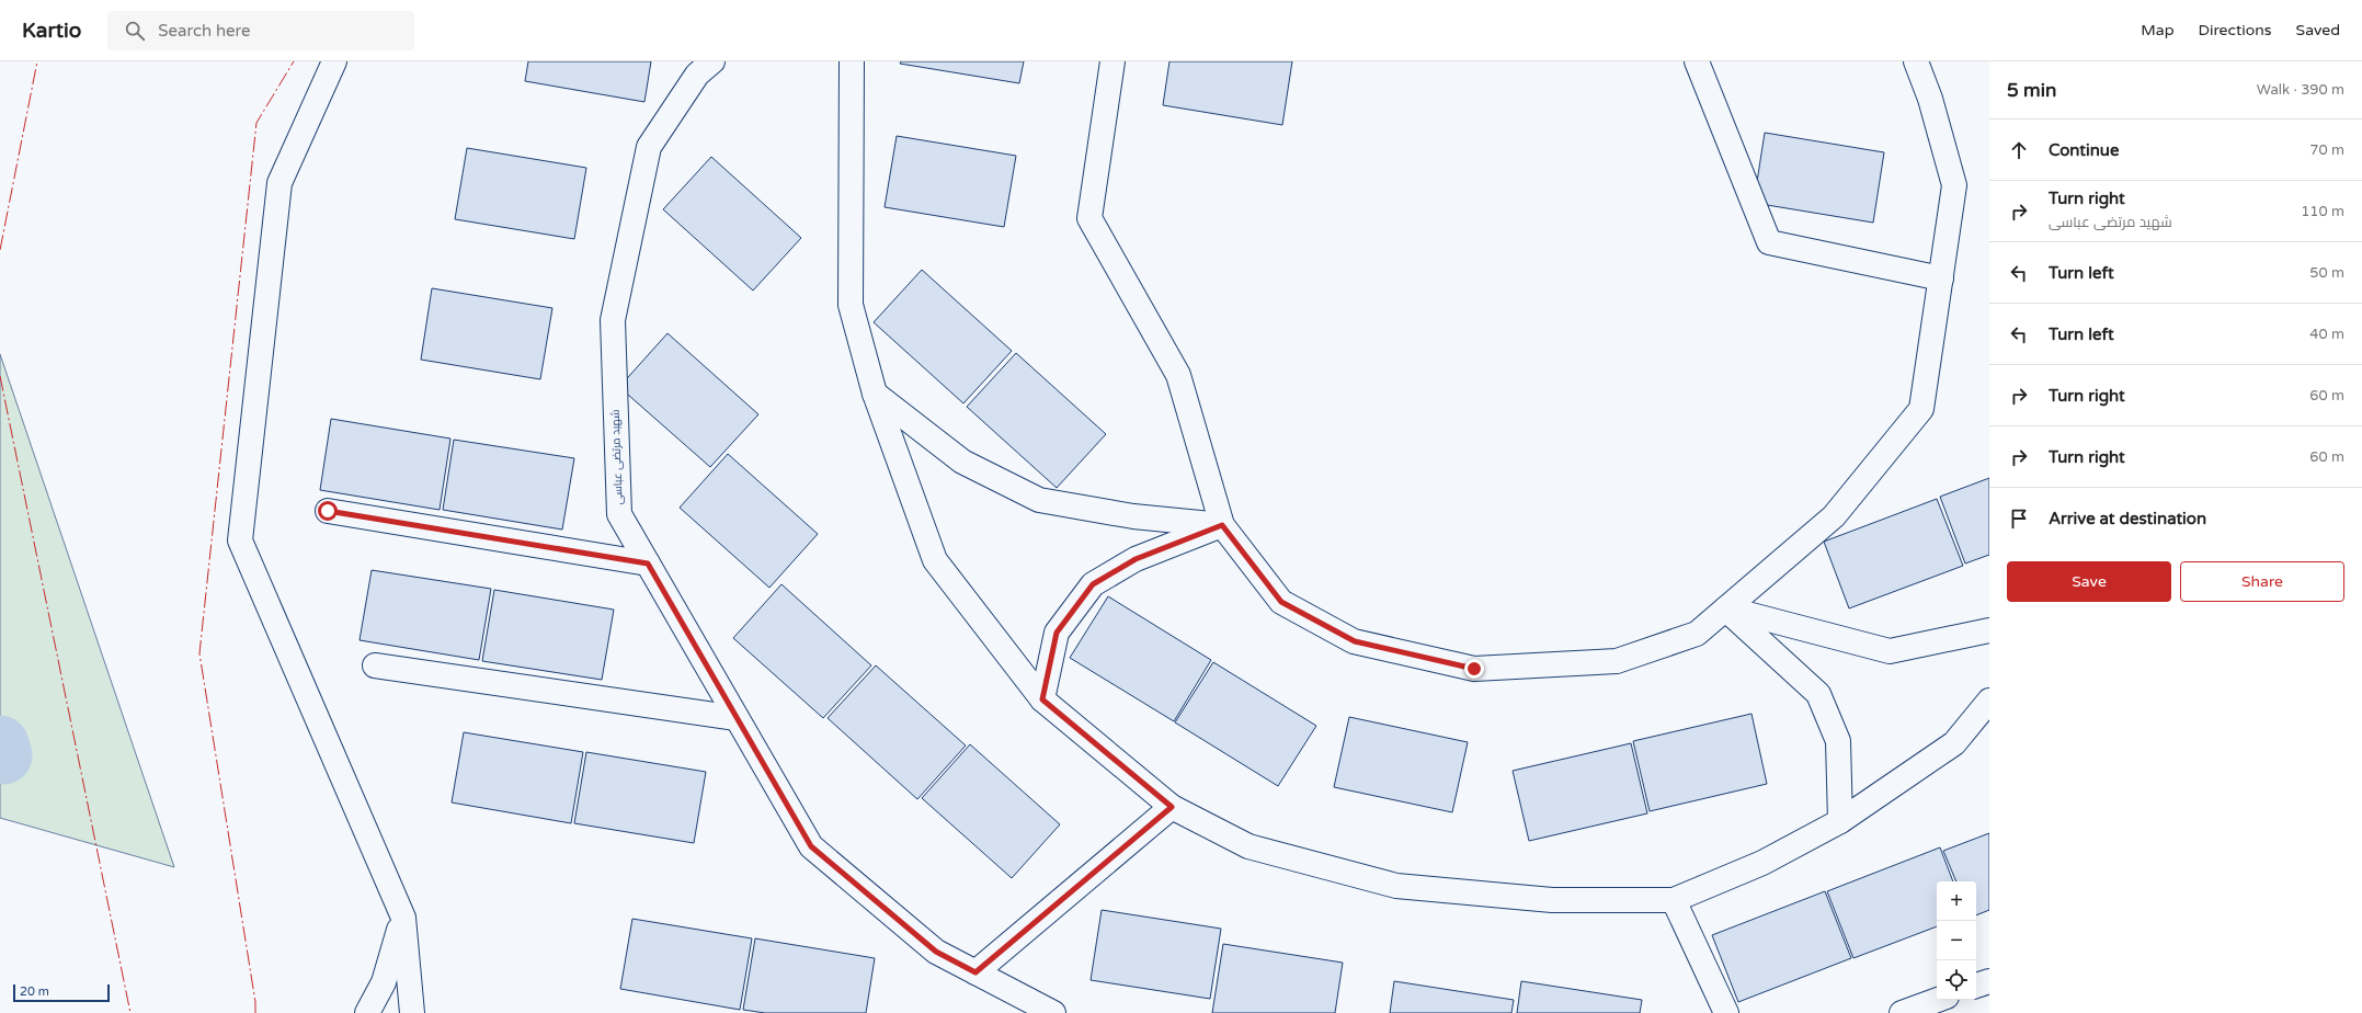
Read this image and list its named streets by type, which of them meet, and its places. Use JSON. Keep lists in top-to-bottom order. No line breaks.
{"streets":{"street":["شهید مرتضی عباسی"]},"scale_bar":"20 m","page":{"header":"Kartio","search":"Search here","nav":["Map","Directions","Saved"],"heading":["5 min","Walk · 390 m"],"list":[["Continue","70 m"],["Turn right","شهید مرتضی عباسی","110 m"],["Turn left","50 m"],["Turn left","40 m"],["Turn right","60 m"],["Turn right","60 m"],"Arrive at destination"],"buttons":["Save","Share"],"map_buttons":["+","−"],"scale":"20 m"}}
